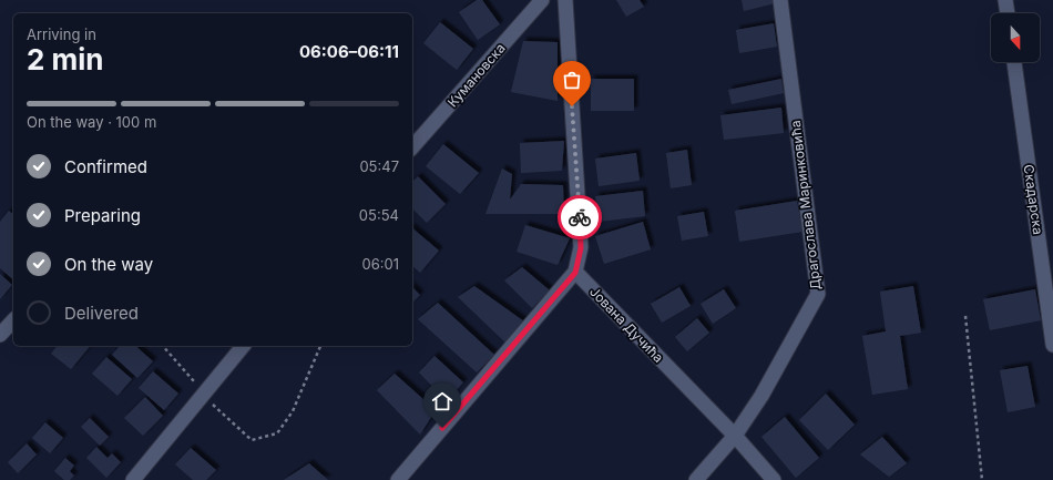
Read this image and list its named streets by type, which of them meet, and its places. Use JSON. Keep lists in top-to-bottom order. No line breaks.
{"streets":{"street":["Кумановска","Скадарска","Драгослава Маринковића","Јована Дучића"]},"crossings":[["Драгослава Маринковића","Јована Дучића"]],"north":"bottom","page":{"heading":["2 min","Arriving in","06:06–06:11"],"bar":"On the way · 100 m","list":[["Confirmed","05:47"],["Preparing","05:54"],["On the way","06:01"],"Delivered"]}}
